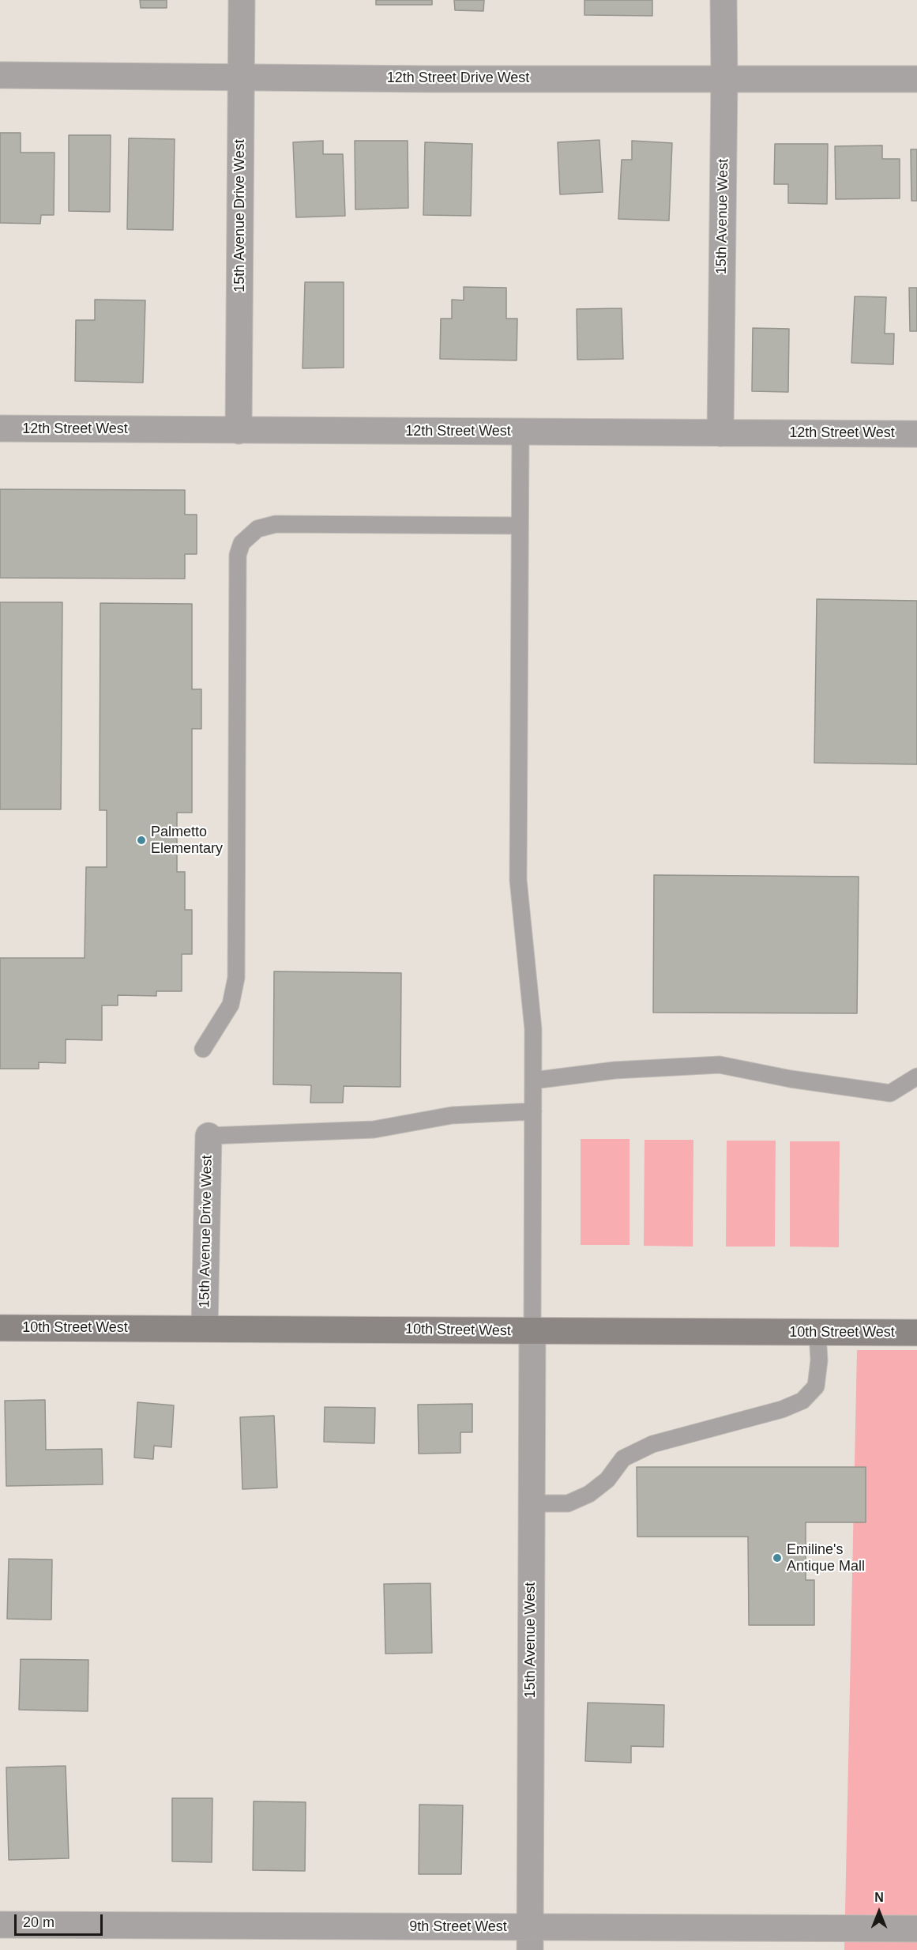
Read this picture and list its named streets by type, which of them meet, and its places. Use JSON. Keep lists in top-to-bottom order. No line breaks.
{"streets":{"street":["12th Street Drive West","15th Avenue Drive West","15th Avenue West","12th Street West","10th Street West","9th Street West"]},"crossings":[["12th Street Drive West","15th Avenue Drive West"],["12th Street Drive West","15th Avenue West"],["15th Avenue Drive West","12th Street West"],["15th Avenue Drive West","10th Street West"],["15th Avenue West","12th Street West"],["15th Avenue West","10th Street West"],["15th Avenue West","9th Street West"]],"places":["Palmetto Elementary","Emiline's Antique Mall"],"scale_bar":"20 m","north":"top"}
